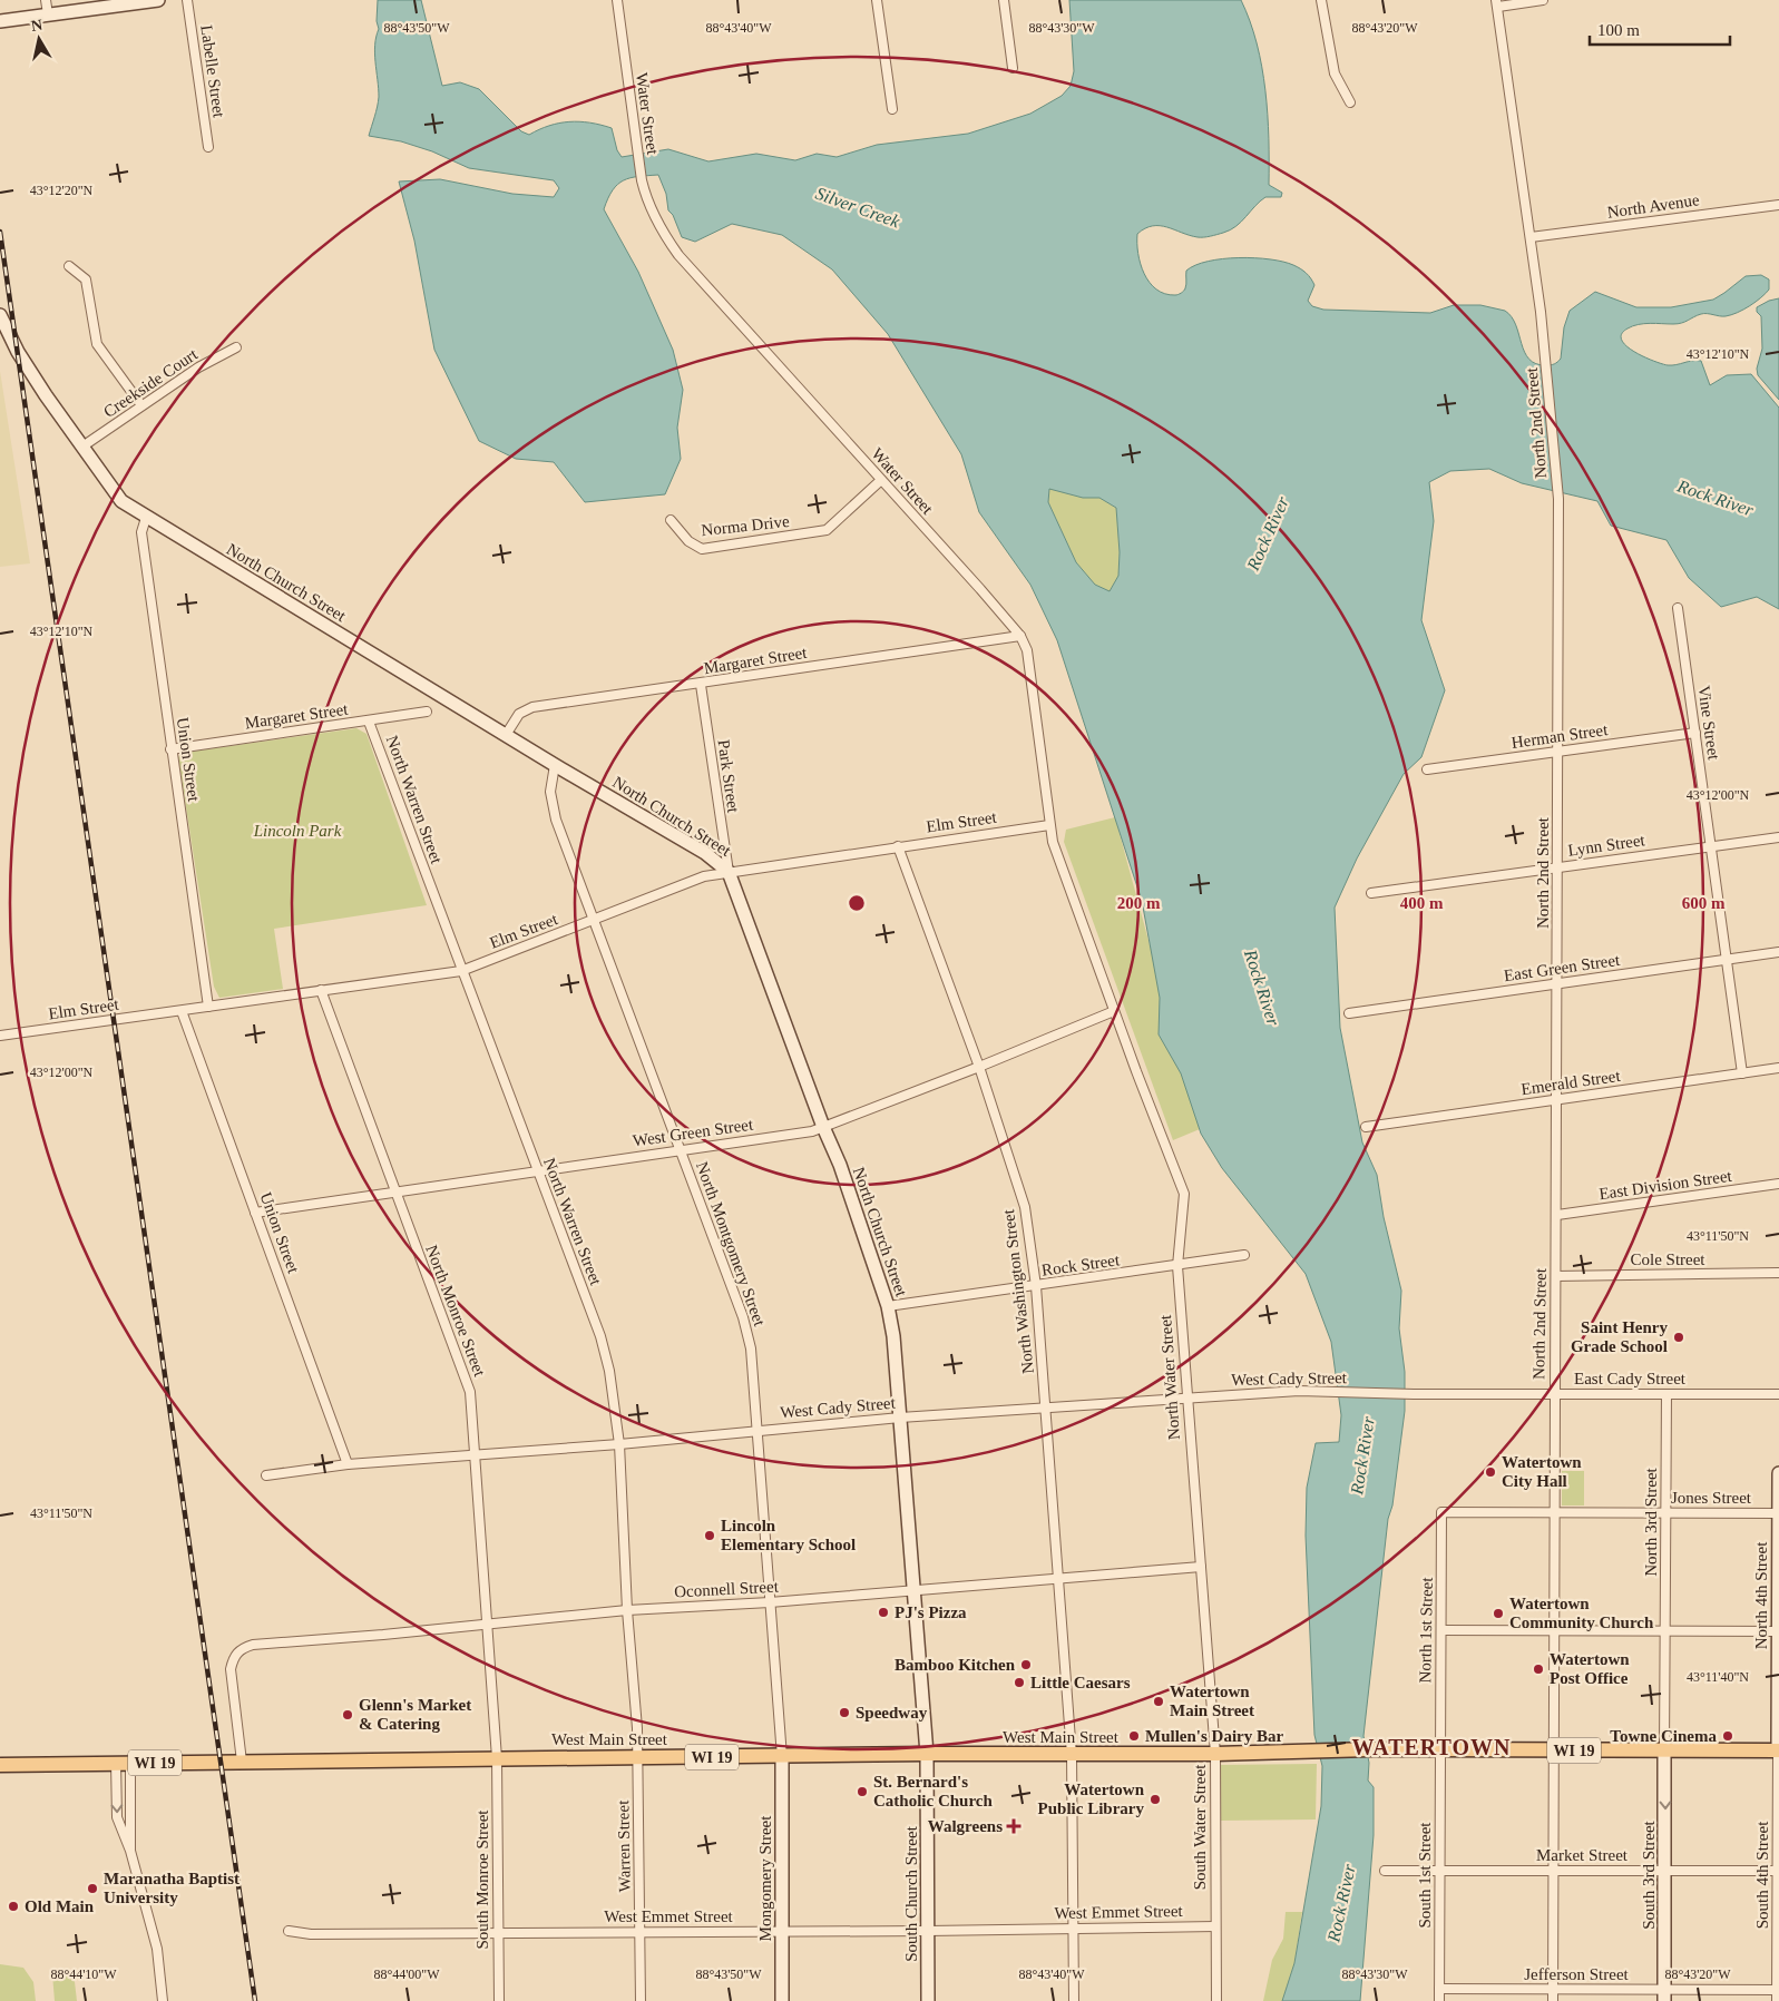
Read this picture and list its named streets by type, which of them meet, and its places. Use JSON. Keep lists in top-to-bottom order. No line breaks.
{"streets":{"main road":["North Church Street","North 4th Street","West Main Street","WI 19","South 3rd Street","Mongomery Street","South Church Street"],"street":["Labelle Street","Water Street","North Avenue","Creekside Court","North 2nd Street","Norma Drive","Margaret Street","Vine Street","Herman Street","Union Street","Park Street","North Warren Street","Elm Street","Lynn Street","East Green Street","Emerald Street","West Green Street","East Division Street","North Montgomery Street","Cole Street","Rock Street","North Washington Street","North Monroe Street","North Water Street","West Cady Street","East Cady Street","Jones Street","North 3rd Street","Oconnell Street","North 1st Street","South Water Street","Warren Street","Market Street","South 1st Street","South 4th Street","South Monroe Street","West Emmet Street","Jefferson Street"]},"crossings":[["Water Street","Norma Drive"],["Water Street","Margaret Street"],["Water Street","Elm Street"],["Water Street","West Green Street"],["Water Street","North Water Street"],["North Avenue","North 2nd Street"],["Creekside Court","North Church Street"],["North 2nd Street","Herman Street"],["North 2nd Street","Lynn Street"],["North 2nd Street","East Green Street"],["North 2nd Street","Emerald Street"],["North 2nd Street","East Division Street"],["North 2nd Street","Cole Street"],["North 2nd Street","East Cady Street"],["North 2nd Street","Jones Street"],["North 2nd Street","WI 19"],["North 2nd Street","Market Street"],["North 2nd Street","Jefferson Street"],["North Church Street","Margaret Street"],["North Church Street","Union Street"],["North Church Street","Park Street"],["North Church Street","Elm Street"],["North Church Street","West Green Street"],["North Church Street","North Montgomery Street"],["North Church Street","Rock Street"],["North Church Street","West Cady Street"],["North Church Street","Oconnell Street"],["North Church Street","West Main Street"],["North Church Street","South Church Street"],["Margaret Street","Union Street"],["Margaret Street","Park Street"],["Margaret Street","North Warren Street"],["Vine Street","Herman Street"],["Vine Street","Lynn Street"],["Vine Street","East Green Street"],["Vine Street","Emerald Street"],["Union Street","Elm Street"],["Union Street","West Green Street"],["Union Street","West Cady Street"],["Park Street","Elm Street"],["North Warren Street","Elm Street"],["North Warren Street","West Green Street"],["North Warren Street","West Cady Street"],["North Warren Street","Oconnell Street"],["North Warren Street","West Main Street"],["North Warren Street","Warren Street"],["Elm Street","North Montgomery Street"],["Elm Street","North Washington Street"],["Elm Street","North Monroe Street"],["West Green Street","North Montgomery Street"],["West Green Street","North Washington Street"],["West Green Street","North Monroe Street"],["West Green Street","North Water Street"],["North Montgomery Street","West Cady Street"],["North Montgomery Street","Oconnell Street"],["North Montgomery Street","West Main Street"],["North Montgomery Street","Mongomery Street"],["Rock Street","North Washington Street"],["Rock Street","North Water Street"],["North Washington Street","West Cady Street"],["North Washington Street","Oconnell Street"],["North Washington Street","West Main Street"],["North Washington Street","West Emmet Street"],["North Monroe Street","West Cady Street"],["North Monroe Street","Oconnell Street"],["North Monroe Street","West Main Street"],["North Monroe Street","South Monroe Street"],["North Water Street","West Cady Street"],["North Water Street","Oconnell Street"],["North Water Street","West Main Street"],["North Water Street","South Water Street"],["West Cady Street","East Cady Street"],["East Cady Street","North 3rd Street"],["Jones Street","North 3rd Street"],["Jones Street","North 4th Street"],["Jones Street","North 1st Street"],["North 3rd Street","WI 19"],["North 3rd Street","South 3rd Street"],["Oconnell Street","West Main Street"],["North 4th Street","WI 19"],["North 4th Street","South 4th Street"],["North 1st Street","West Main Street"],["North 1st Street","WI 19"],["North 1st Street","South 1st Street"],["West Main Street","WI 19"],["West Main Street","South Water Street"],["West Main Street","Warren Street"],["West Main Street","South 1st Street"],["West Main Street","Mongomery Street"],["West Main Street","South Monroe Street"],["West Main Street","South Church Street"],["WI 19","South 1st Street"],["WI 19","South 3rd Street"],["WI 19","South 4th Street"],["South Water Street","West Emmet Street"],["Warren Street","West Emmet Street"],["Market Street","South 1st Street"],["Market Street","South 3rd Street"],["Market Street","South 4th Street"],["South 1st Street","Jefferson Street"],["South 3rd Street","Jefferson Street"],["South 4th Street","Jefferson Street"],["Mongomery Street","West Emmet Street"],["South Monroe Street","West Emmet Street"],["South Church Street","West Emmet Street"]],"one_way":["South 3rd Street"],"districts":["WATERTOWN"],"water":["Silver Creek","Rock River"],"parks":["Lincoln Park"],"places":{"other":["Saint Henry Grade School","Watertown City Hall","Lincoln Elementary School","PJ's Pizza","Watertown Community Church","Bamboo Kitchen","Watertown Post Office","Little Caesars","Watertown Main Street","Speedway","Glenn's Market & Catering","Mullen's Dairy Bar","Towne Cinema","St. Bernard's Catholic Church","Watertown Public Library","Maranatha Baptist University","Old Main"],"health":["Walgreens"]},"scale_bar":"100 m","north":"top","coordinates":["88°43'50\"W","88°43'40\"W","88°43'30\"W","88°43'20\"W","43°12'20\"N","43°12'10\"N","43°12'00\"N","43°11'50\"N","43°11'40\"N","88°44'10\"W","88°44'00\"W"],"rings":["200 m","400 m","600 m"]}
